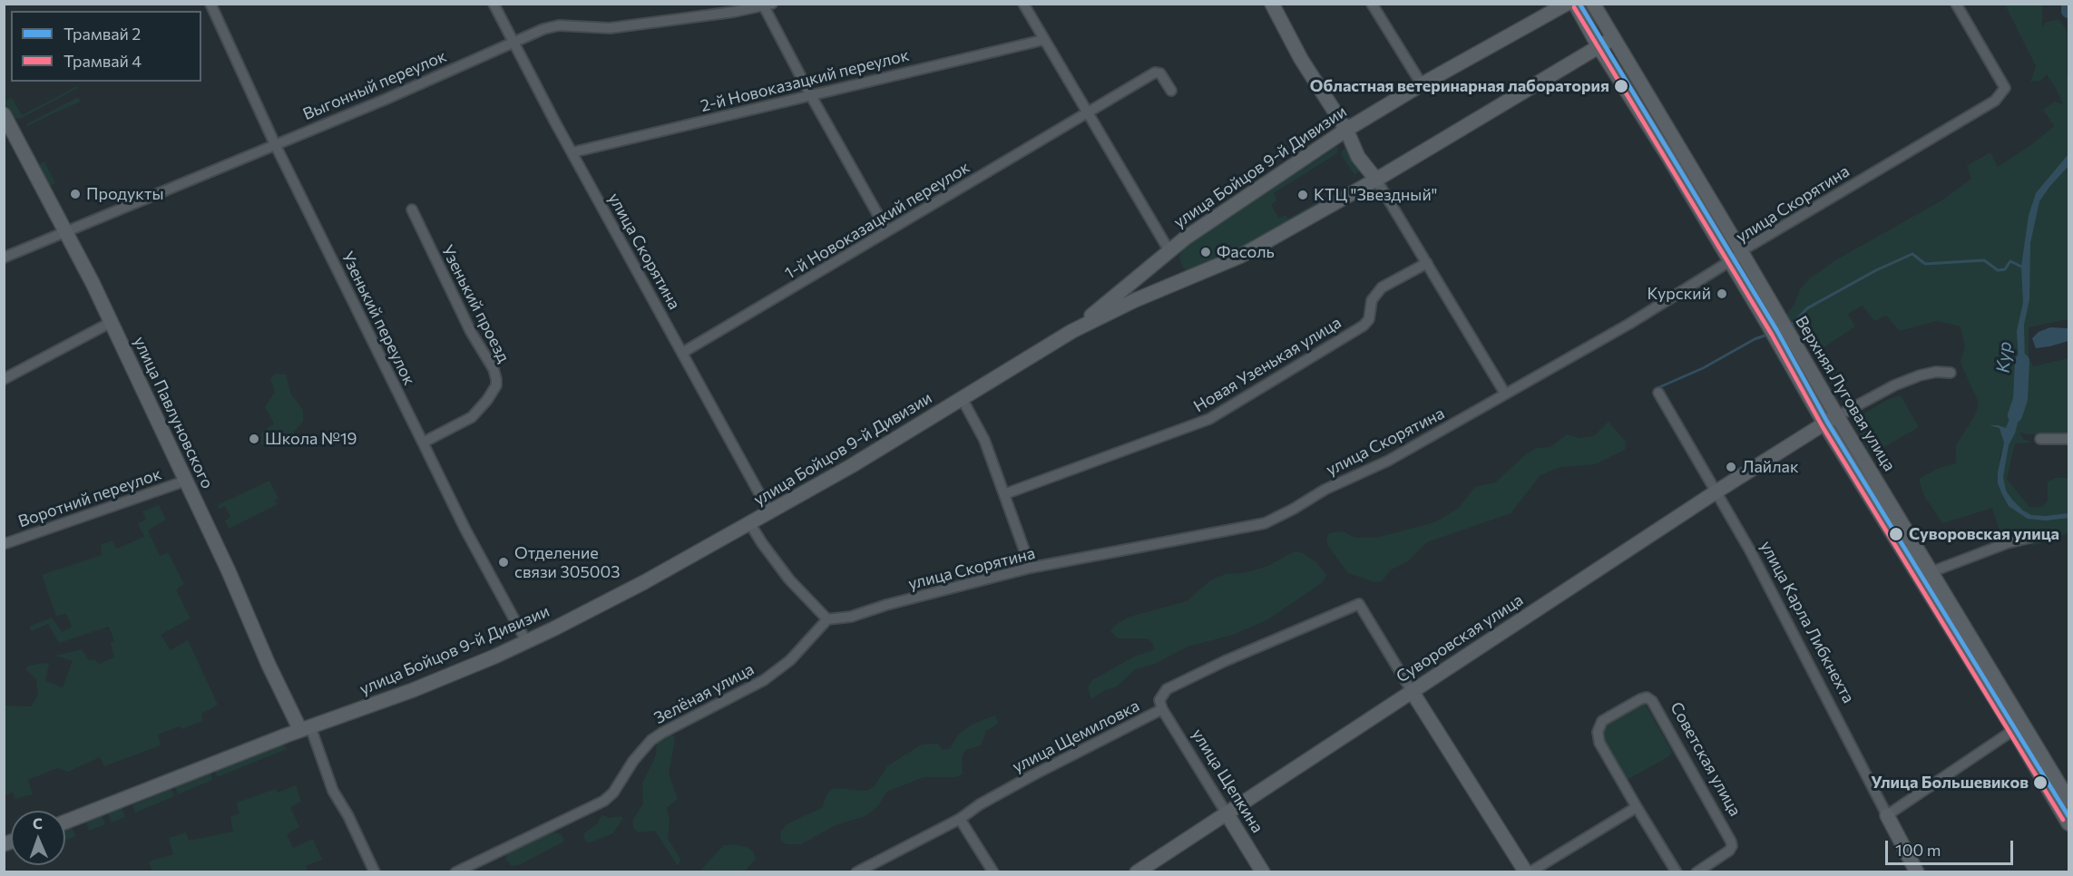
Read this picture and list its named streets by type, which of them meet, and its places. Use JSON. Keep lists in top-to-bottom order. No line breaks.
{"streets":{"street":["2-й Новоказацкий переулок","Выгонный переулок","улица Бойцов 9-й Дивизии","улица Скорятина","1-й Новоказацкий переулок","Узенький проезд","Узенький переулок","Новая Узенькая улица","Верхняя Луговая улица","улица Павлуновского","Воротний переулок","улица Карла Либкнехта","Суворовская улица","Зелёная улица","улица Щемиловка","Советская улица","улица Щепкина"]},"crossings":[["2-й Новоказацкий переулок","улица Скорятина"],["Выгонный переулок","улица Скорятина"],["Выгонный переулок","Узенький переулок"],["Выгонный переулок","улица Павлуновского"],["улица Бойцов 9-й Дивизии","улица Скорятина"],["улица Бойцов 9-й Дивизии","Узенький переулок"],["улица Бойцов 9-й Дивизии","Верхняя Луговая улица"],["улица Бойцов 9-й Дивизии","улица Павлуновского"],["улица Скорятина","1-й Новоказацкий переулок"],["улица Скорятина","Верхняя Луговая улица"],["улица Скорятина","Зелёная улица"],["Узенький проезд","Узенький переулок"],["Верхняя Луговая улица","Суворовская улица"],["улица Павлуновского","Воротний переулок"],["улица Карла Либкнехта","Суворовская улица"],["Суворовская улица","улица Щемиловка"],["Суворовская улица","улица Щепкина"],["улица Щемиловка","улица Щепкина"]],"water":["Кур"],"places":["Областная ветеринарная лаборатория","Продукты","КТЦ \"Звездный\"","Фасоль","Курский","Школа №19","Лайлак","Суворовская улица","Отделение связи 305003","Улица Большевиков"],"lines":["tram line 2","tram line 4"],"legend":["Трамвай 2","Трамвай 4"],"scale_bar":"100 m","north":"top"}
